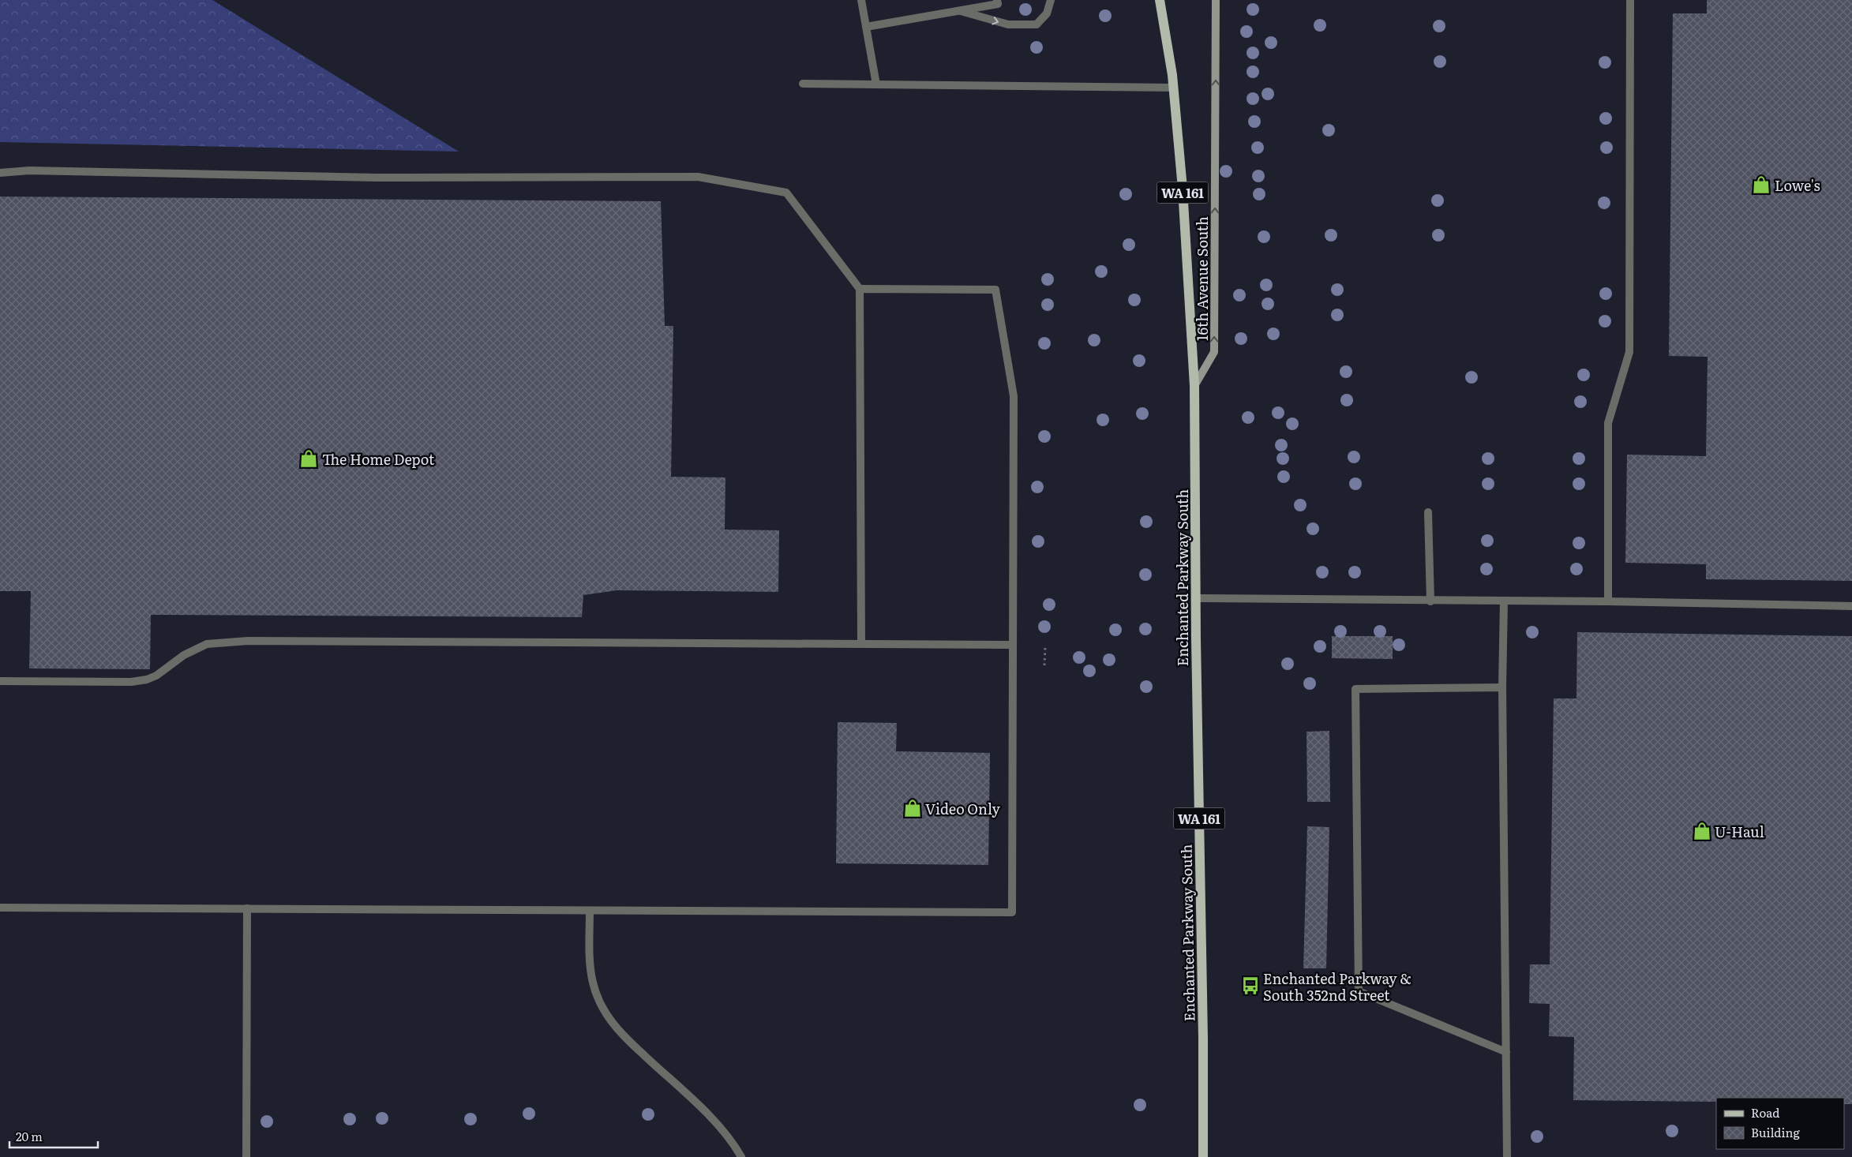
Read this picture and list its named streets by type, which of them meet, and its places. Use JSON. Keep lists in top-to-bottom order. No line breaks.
{"streets":{"main road":["WA 161","16th Avenue South","Enchanted Parkway South"]},"crossings":[["16th Avenue South","Enchanted Parkway South"]],"one_way":["16th Avenue South"],"places":{"shop":["Lowe's","The Home Depot","Video Only","U-Haul"],"bus stop":["Enchanted Parkway & South 352nd Street"]},"legend":["Road","Building"],"scale_bar":"20 m"}
